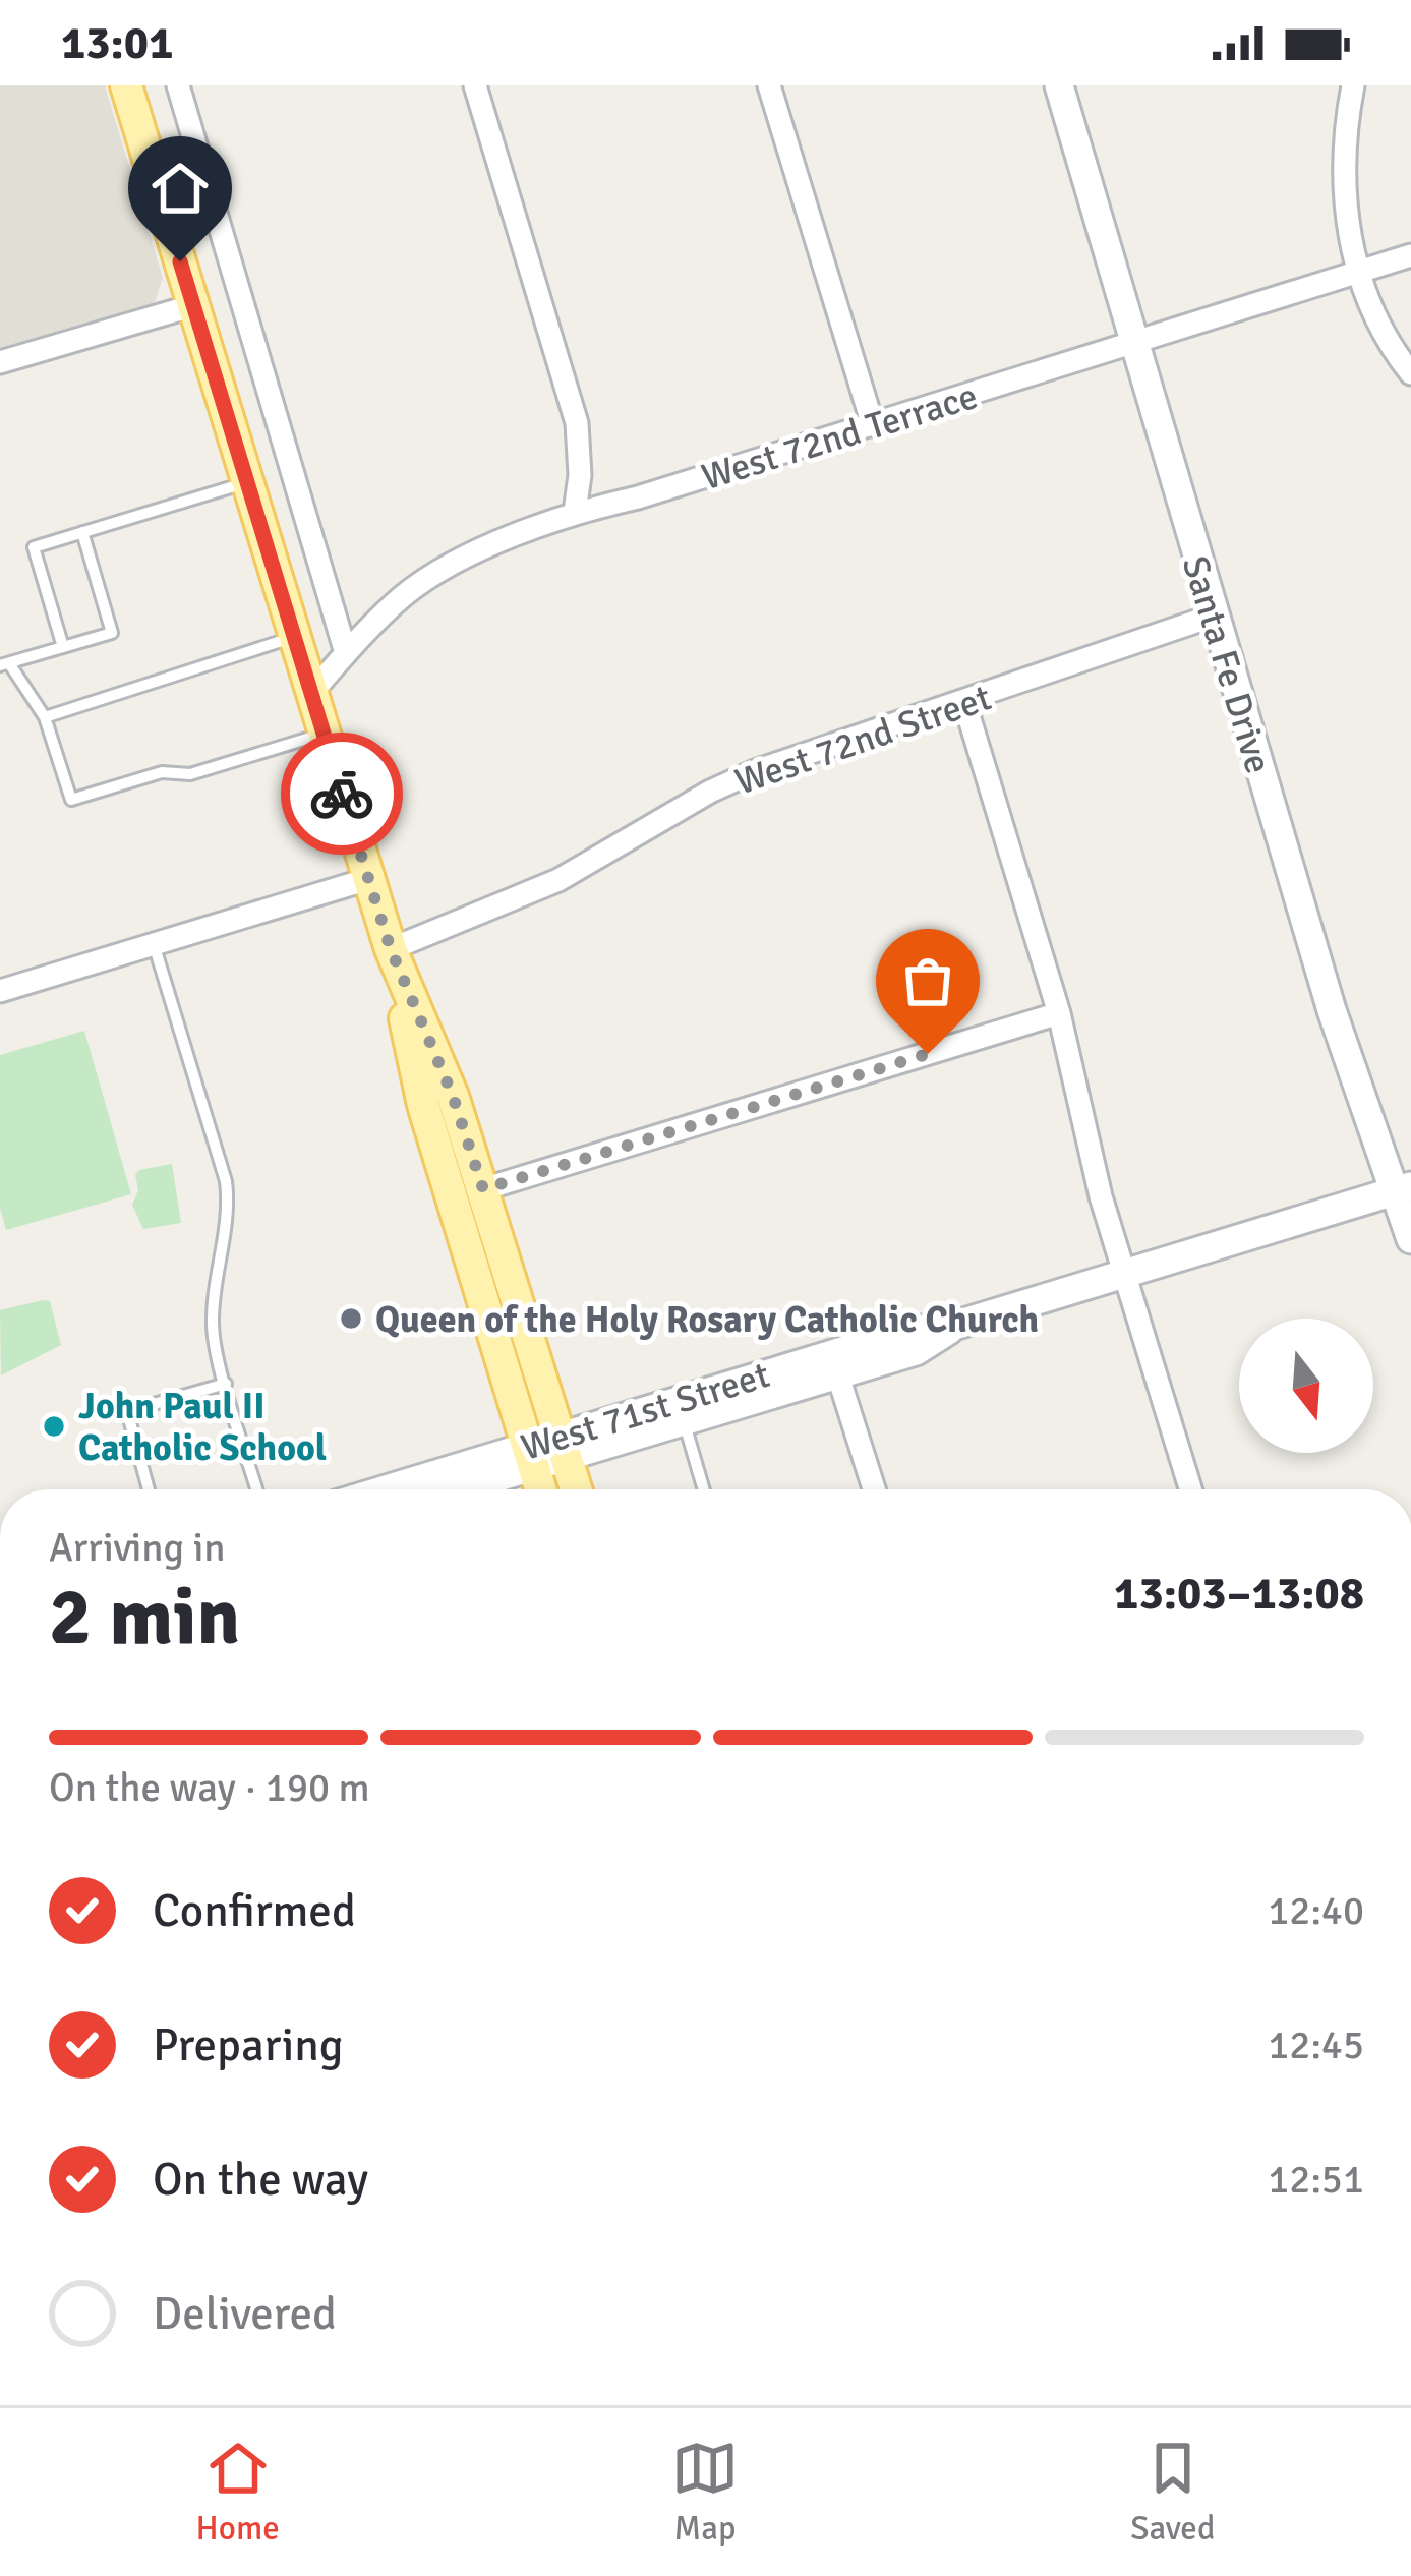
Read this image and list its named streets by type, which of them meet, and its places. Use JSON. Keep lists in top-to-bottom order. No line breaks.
{"streets":{"street":["West 72nd Terrace","Santa Fe Drive","West 72nd Street","West 71st Street"]},"crossings":[["West 72nd Terrace","Santa Fe Drive"],["Santa Fe Drive","West 72nd Street"],["Santa Fe Drive","West 71st Street"]],"places":["Queen of the Holy Rosary Catholic Church","John Paul II Catholic School"],"north":"bottom","page":{"status":"13:01","heading":["2 min","Arriving in","13:03–13:08"],"bar":"On the way · 190 m","list":[["Confirmed","12:40"],["Preparing","12:45"],["On the way","12:51"],"Delivered"],"tabs":["Home","Map","Saved"]}}
